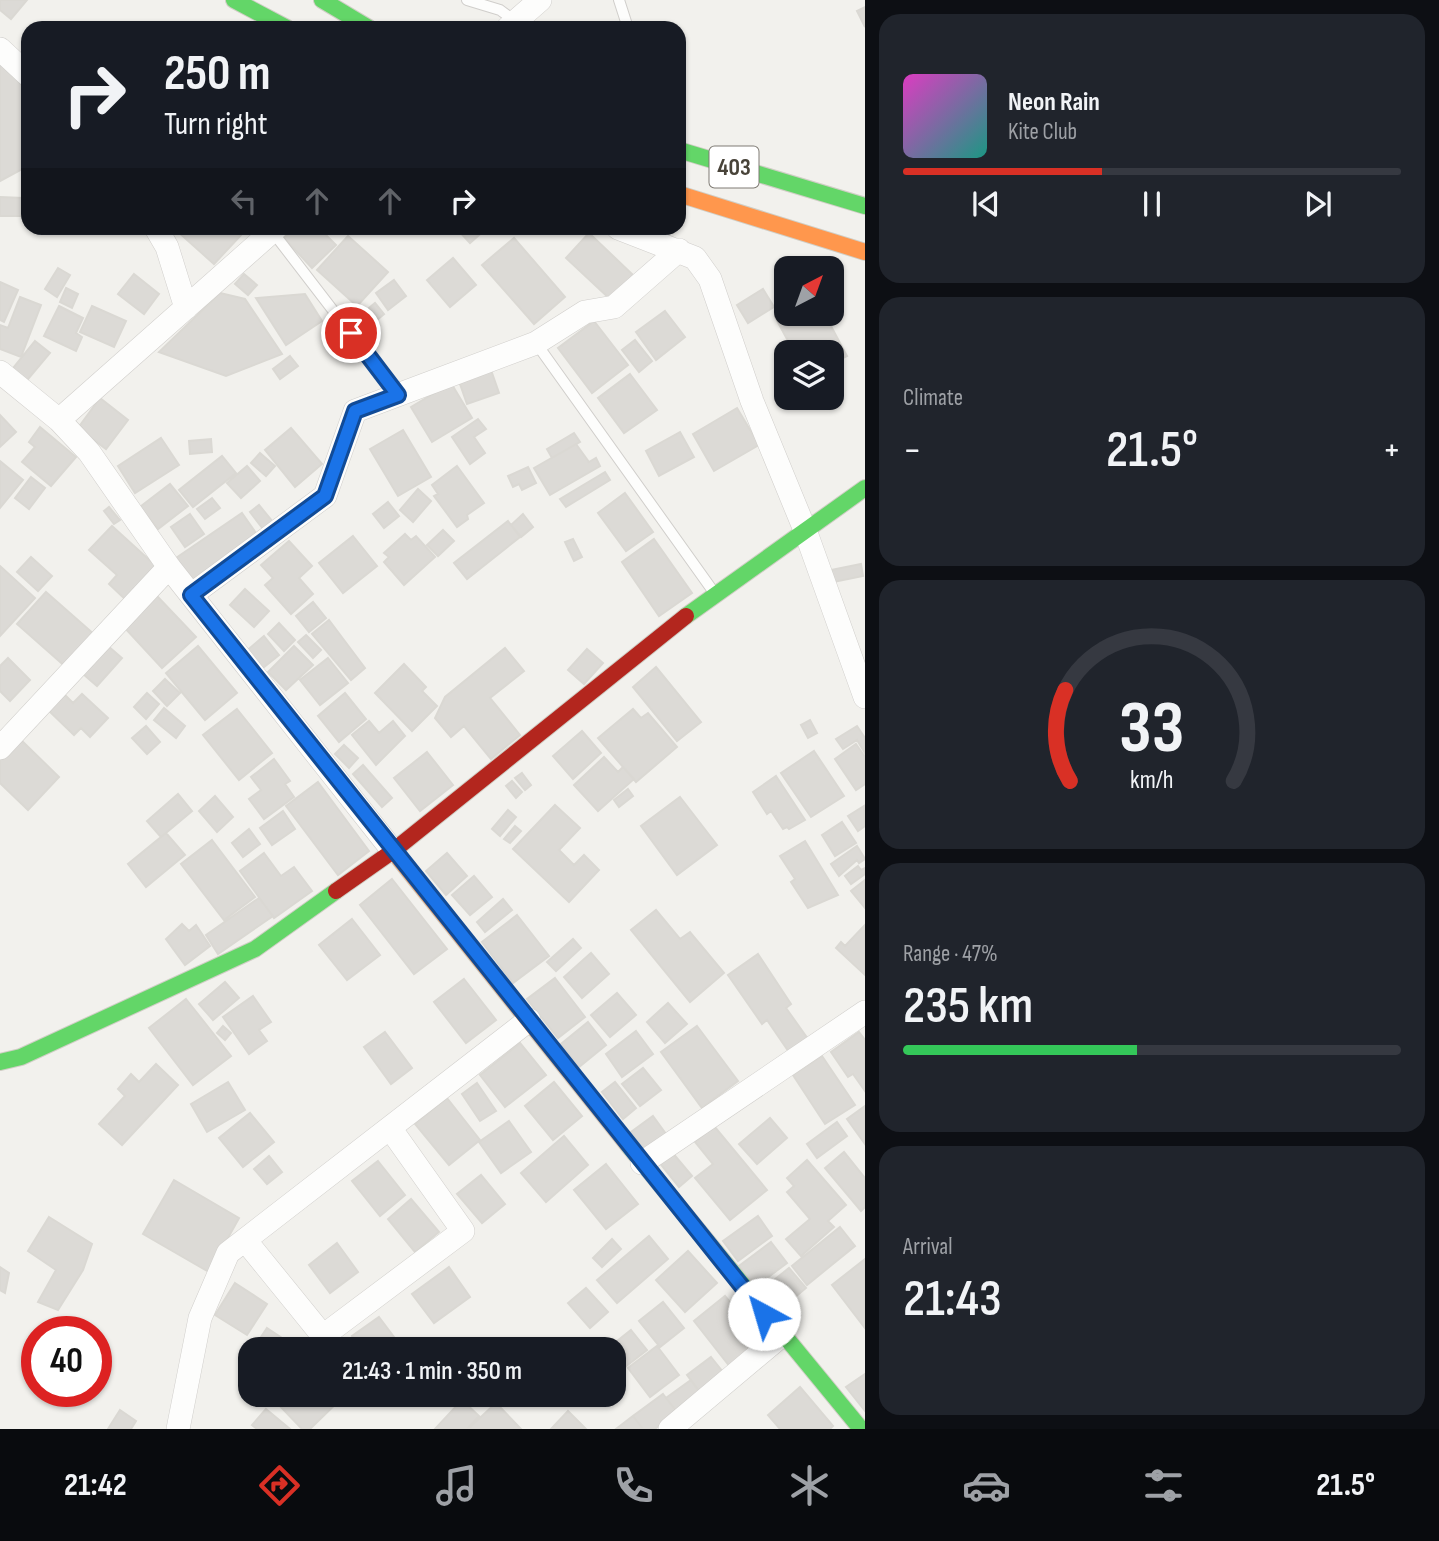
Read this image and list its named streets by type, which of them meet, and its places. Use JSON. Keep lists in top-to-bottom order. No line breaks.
{"streets":{"main road":["403"]},"north":"top right","page":{"turn":["250 m","Turn right"],"song":["Neon Rain","Kite Club"],"tile":["Climate",["Range · 47%","235 km"],["Arrival","21:43"]],"heat":["−","21.5°","+"],"limit":"40","trip":"21:43 · 1 min · 350 m","tabs":["21:42","21.5°"],"gauge":["33","km/h"]}}
